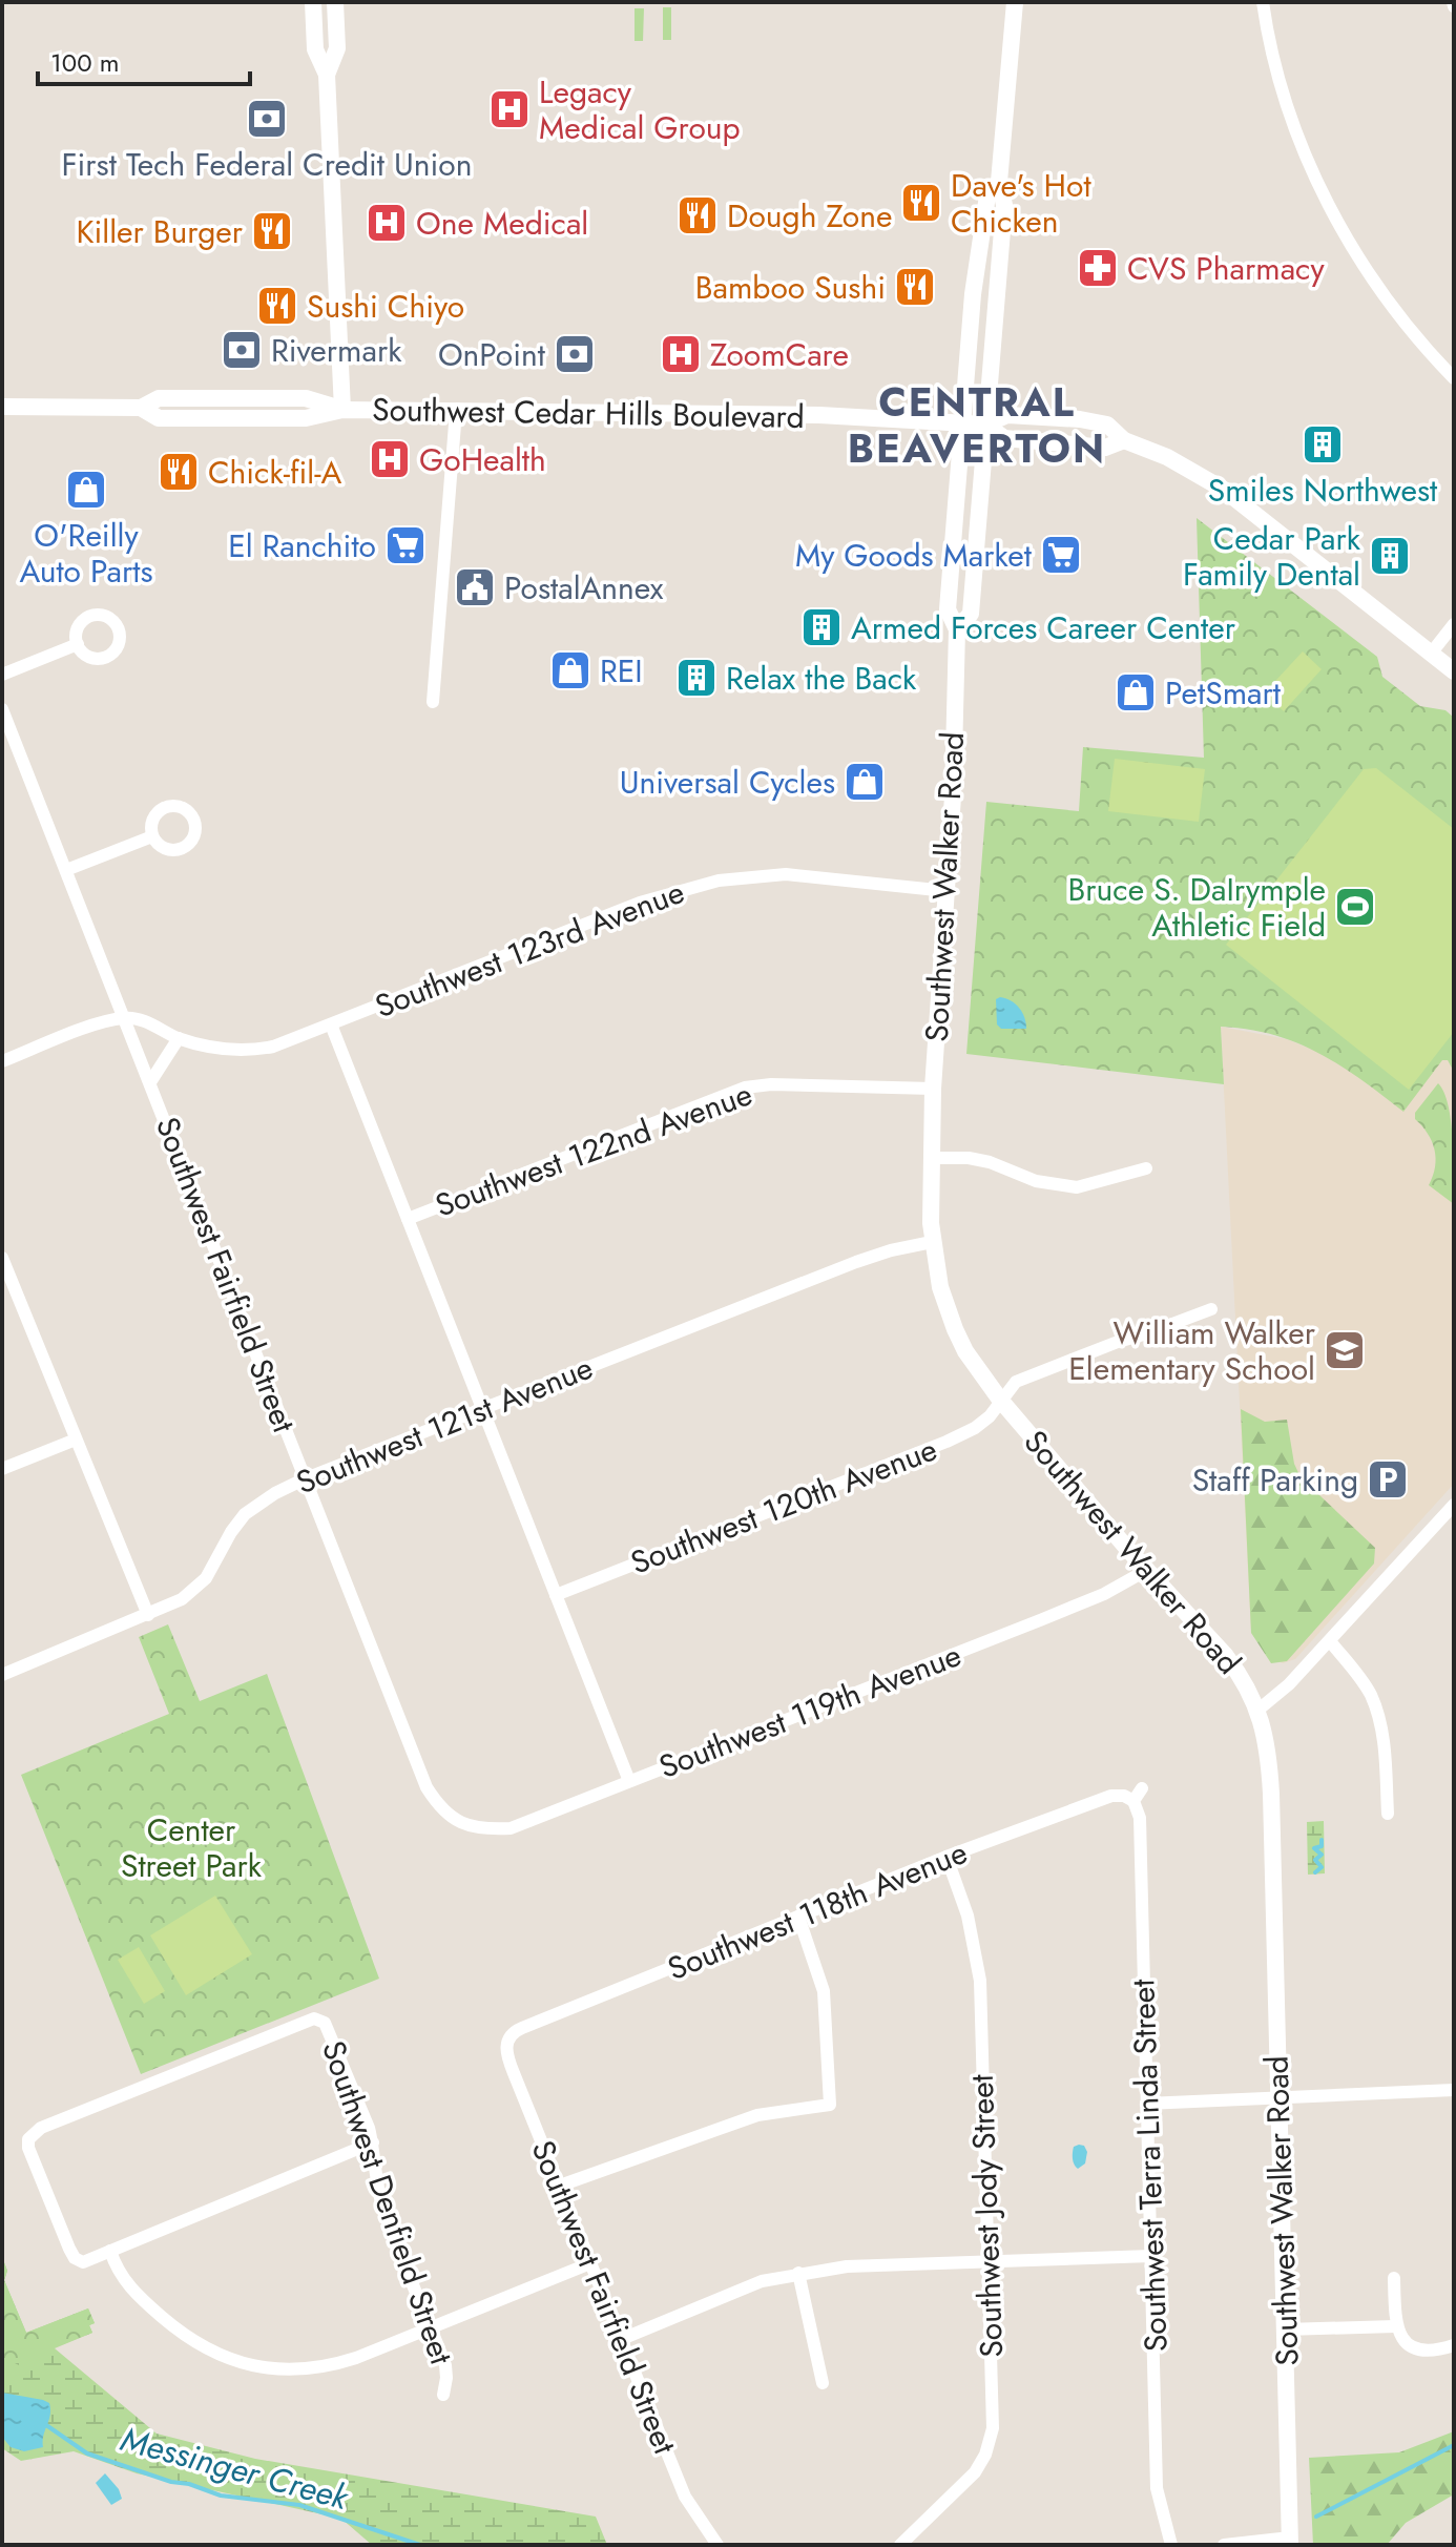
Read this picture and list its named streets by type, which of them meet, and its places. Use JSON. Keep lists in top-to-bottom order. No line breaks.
{"streets":{"main road":["Southwest Cedar Hills Boulevard","Southwest Walker Road"],"street":["Southwest 123rd Avenue","Southwest 122nd Avenue","Southwest Fairfield Street","Southwest 121st Avenue","Southwest 120th Avenue","Southwest 119th Avenue","Southwest 118th Avenue","Southwest Terra Linda Street","Southwest Denfield Street","Southwest Jody Street"]},"crossings":[["Southwest Cedar Hills Boulevard","Southwest Walker Road"],["Southwest Walker Road","Southwest 123rd Avenue"],["Southwest Walker Road","Southwest 122nd Avenue"],["Southwest Walker Road","Southwest 121st Avenue"],["Southwest Walker Road","Southwest 120th Avenue"],["Southwest Walker Road","Southwest 119th Avenue"],["Southwest 123rd Avenue","Southwest Fairfield Street"],["Southwest Fairfield Street","Southwest 121st Avenue"],["Southwest Fairfield Street","Southwest 119th Avenue"],["Southwest Fairfield Street","Southwest 118th Avenue"],["Southwest 118th Avenue","Southwest Terra Linda Street"],["Southwest 118th Avenue","Southwest Jody Street"]],"districts":["CENTRAL BEAVERTON"],"water":["Messinger Creek"],"parks":["Center Street Park"],"places":{"hospital":["Legacy Medical Group","One Medical","ZoomCare","GoHealth"],"bank":["First Tech Federal Credit Union","Rivermark","OnPoint"],"restaurant":["Dave's Hot Chicken","Dough Zone","Killer Burger","Bamboo Sushi","Sushi Chiyo","Chick-fil-A"],"pharmacy":["CVS Pharmacy"],"building":["Smiles Northwest","Cedar Park Family Dental","Armed Forces Career Center","Relax the Back"],"shop":["O'Reilly Auto Parts","REI","PetSmart","Universal Cycles"],"supermarket":["El Ranchito","My Goods Market"],"public building":["PostalAnnex"],"sports":["Bruce S. DaIrymple Athletic Field"],"school or university":["William Walker Elementary School"],"parking":["Staff Parking"]},"scale_bar":"100 m"}
